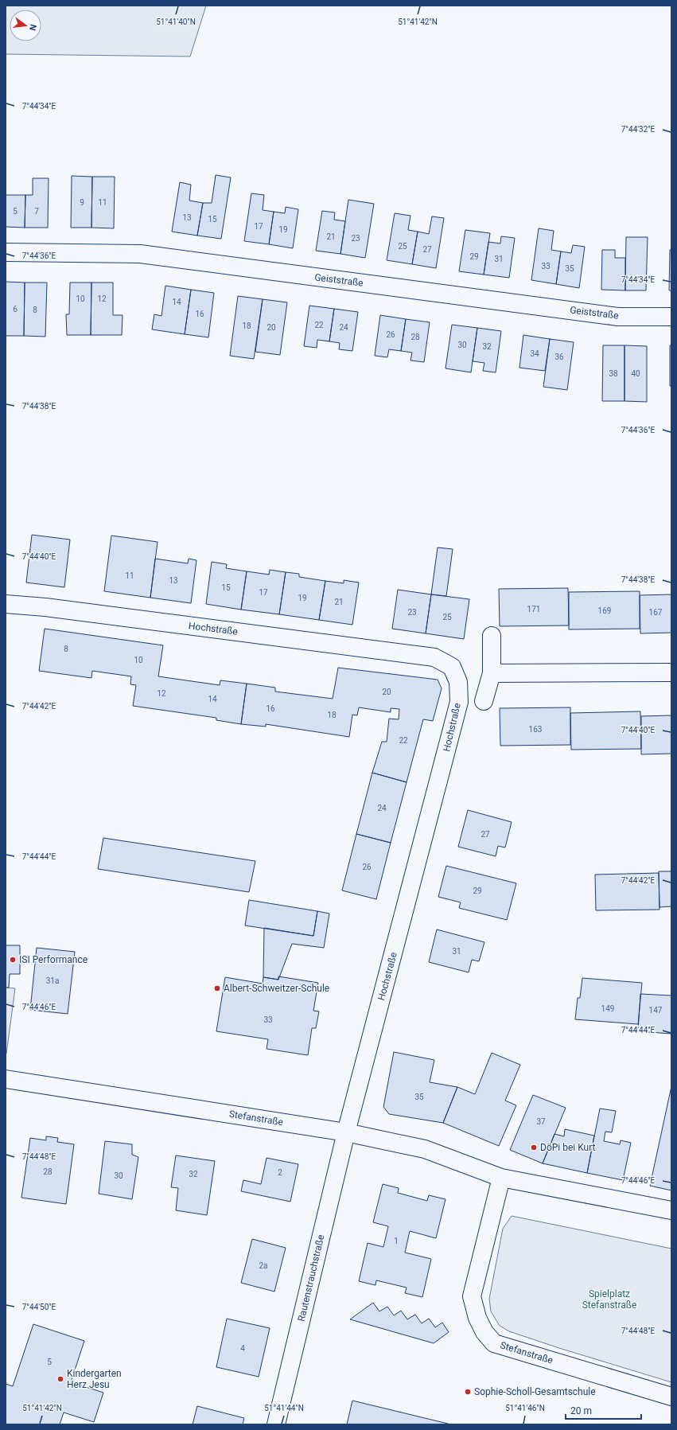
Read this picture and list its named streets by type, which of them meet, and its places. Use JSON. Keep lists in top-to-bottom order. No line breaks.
{"streets":{"street":["Geiststraße","Hochstraße","Stefanstraße","Rautenstrauchstraße"]},"crossings":[["Hochstraße","Stefanstraße"],["Hochstraße","Rautenstrauchstraße"],["Stefanstraße","Rautenstrauchstraße"]],"parks":["Spielplatz Stefanstraße"],"places":["ISI Performance","Albert-Schweitzer-Schule","DöPi bei Kurt","Kindergarten Herz Jesu","Sophie-Scholl-Gesamtschule"],"house_numbers":["9","11","5","7","13","15","17","19","21","23","25","27","29","31","33","35","10","12","14","6","8","16","22","18","20","24","26","28","30","32","34","36","38","40","11","13","15","17","19","21","171","169","23","167","25","8","10","20","12","14","16","18","163","22","24","27","26","29","31","31a","149","147","33","35","37","28","2","32","30","1","2a","4","5"],"scale_bar":"20 m","north":"right","coordinates":["51°41'40\"N","51°41'42\"N","7°44'34\"E","7°44'32\"E","7°44'36\"E","7°44'38\"E","7°44'40\"E","7°44'42\"E","7°44'44\"E","7°44'46\"E","7°44'48\"E","7°44'50\"E","51°41'44\"N","51°41'46\"N"]}
